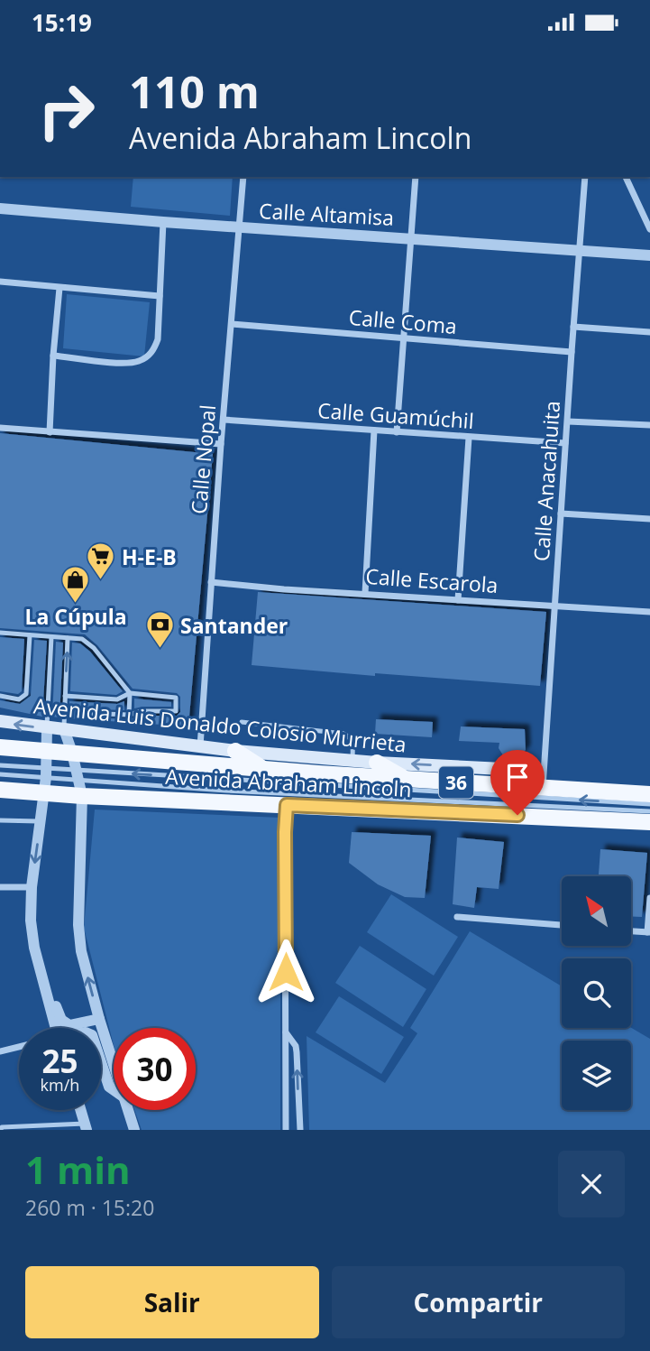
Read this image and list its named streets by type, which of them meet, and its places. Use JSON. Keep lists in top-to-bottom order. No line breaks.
{"streets":{"main road":["Avenida Luis Donaldo Colosio Murrieta","Avenida Abraham Lincoln","36"],"street":["Calle Altamisa","Calle Coma","Calle Guamúchil","Calle Nopal","Calle Anacahuita","Calle Escarola"]},"crossings":[["Calle Altamisa","Calle Nopal"],["Calle Altamisa","Calle Anacahuita"],["Calle Coma","Calle Nopal"],["Calle Coma","Calle Anacahuita"],["Calle Guamúchil","Calle Nopal"],["Calle Guamúchil","Calle Anacahuita"],["Calle Nopal","Calle Escarola"],["Calle Nopal","Avenida Luis Donaldo Colosio Murrieta"],["Calle Anacahuita","Calle Escarola"],["Calle Anacahuita","Avenida Luis Donaldo Colosio Murrieta"],["Calle Anacahuita","36"],["Avenida Luis Donaldo Colosio Murrieta","36"]],"places":{"supermarket":["H-E-B"],"shop":["La Cúpula"],"bank":["Santander"]},"north":"top left","page":{"status":"15:19","turn":["110 m","Avenida Abraham Lincoln"],"speed":"25 km/h","limit":"30","heading":["1 min","260 m · 15:20"],"buttons":["Salir","Compartir"]}}
